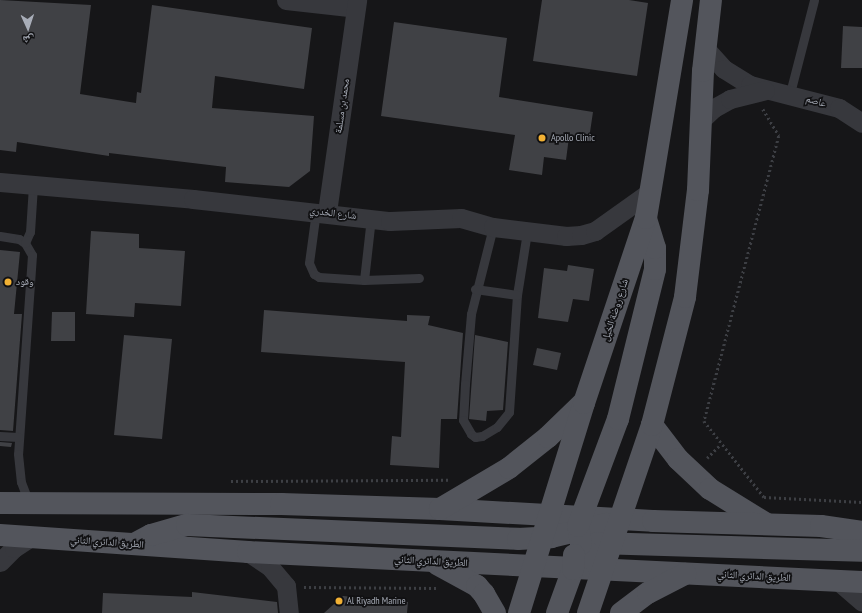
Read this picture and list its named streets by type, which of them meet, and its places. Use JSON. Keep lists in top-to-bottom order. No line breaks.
{"streets":{"main road":["شارع روضة الخيل","الطريق الدائري الثاني"],"street":["عاصم","محمد بن مسلمة","شارع الخدري"]},"crossings":[["محمد بن مسلمة","شارع الخدري"],["شارع الخدري","شارع روضة الخيل"],["شارع روضة الخيل","الطريق الدائري الثاني"]],"places":["Apollo Clinic","وقود","Al Riyadh Marine"],"north":"bottom"}
